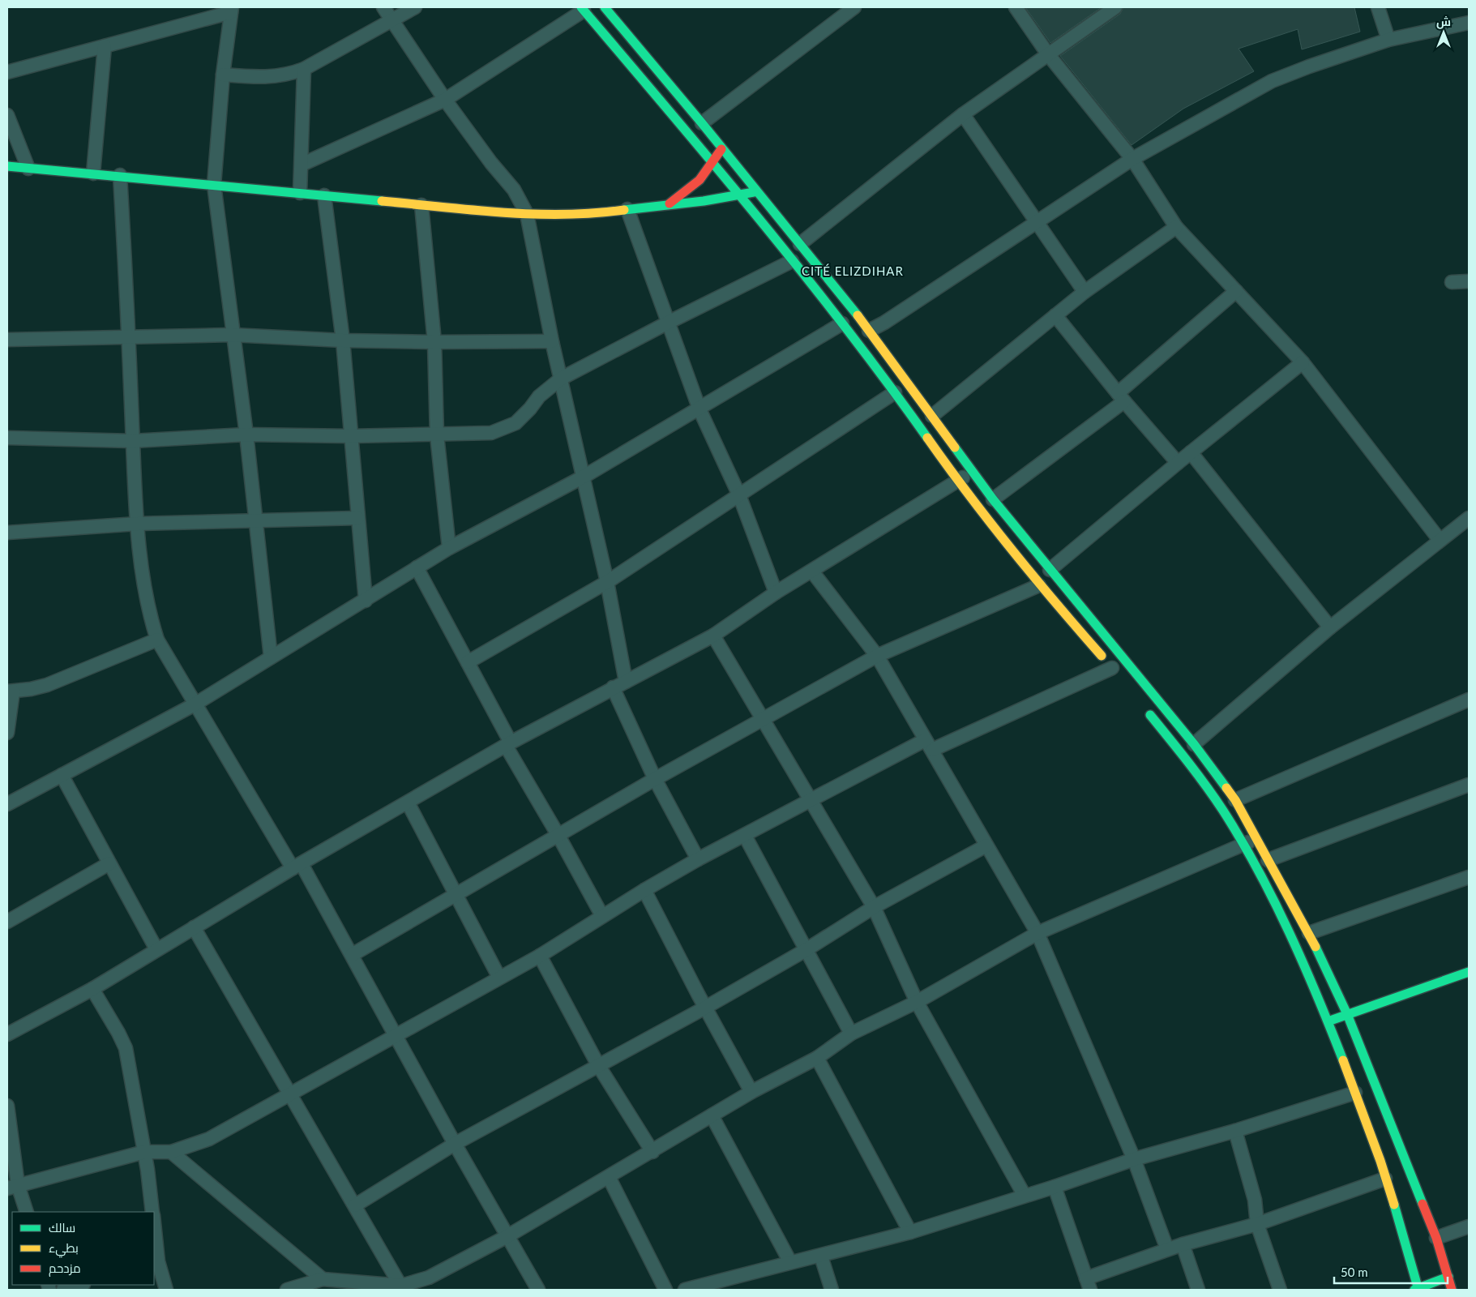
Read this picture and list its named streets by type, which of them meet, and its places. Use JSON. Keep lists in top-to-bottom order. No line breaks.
{"districts":["CITÉ ELIZDIHAR"],"legend":["سالك","بطيء","مزدحم"],"scale_bar":"50 m","north":"top"}
